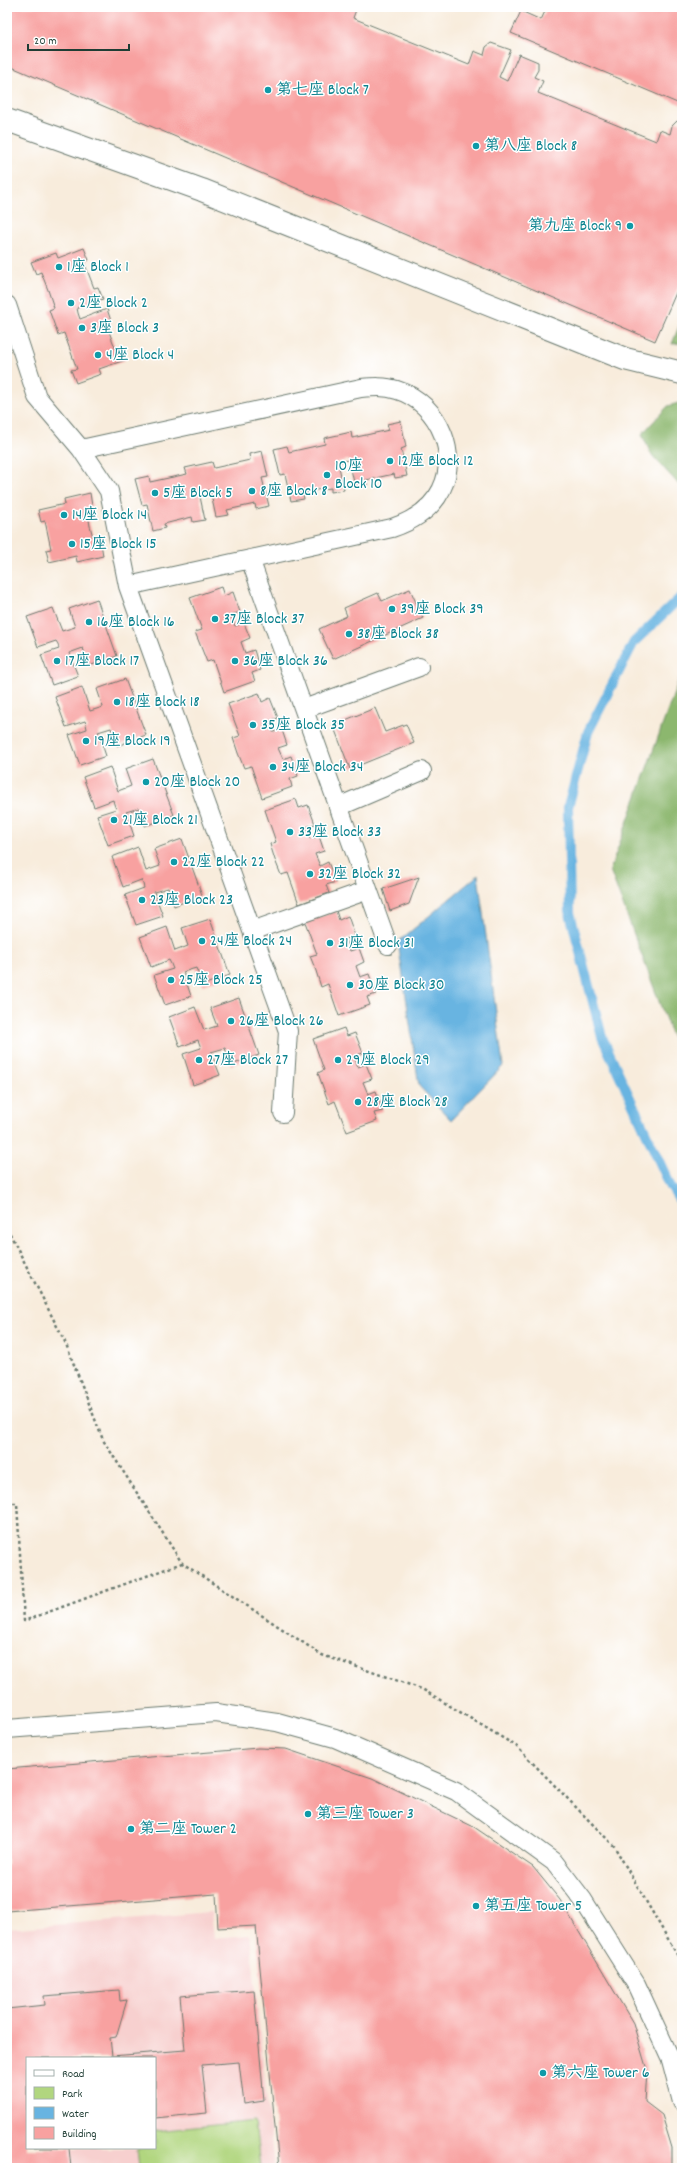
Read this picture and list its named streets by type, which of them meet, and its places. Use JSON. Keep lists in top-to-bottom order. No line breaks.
{"places":["第七座 Block 7","第八座 Block 8","第九座 Block 9","1座 Block 1","2座 Block 2","3座 Block 3","4座 Block 4","12座 Block 12","10座 Block 10","8座 Block 8","5座 Block 5","14座 Block 14","15座 Block 15","39座 Block 39","37座 Block 37","16座 Block 16","38座 Block 38","17座 Block 17","36座 Block 36","18座 Block 18","35座 Block 35","19座 Block 19","34座 Block 34","20座 Block 20","21座 Block 21","33座 Block 33","22座 Block 22","32座 Block 32","23座 Block 23","24座 Block 24","31座 Block 31","25座 Block 25","30座 Block 30","26座 Block 26","27座 Block 27","29座 Block 29","28座 Block 28","第三座 Tower 3","第二座 Tower 2","第五座 Tower 5","第六座 Tower 6"],"legend":["Road","Park","Water","Building"],"scale_bar":"20 m"}
